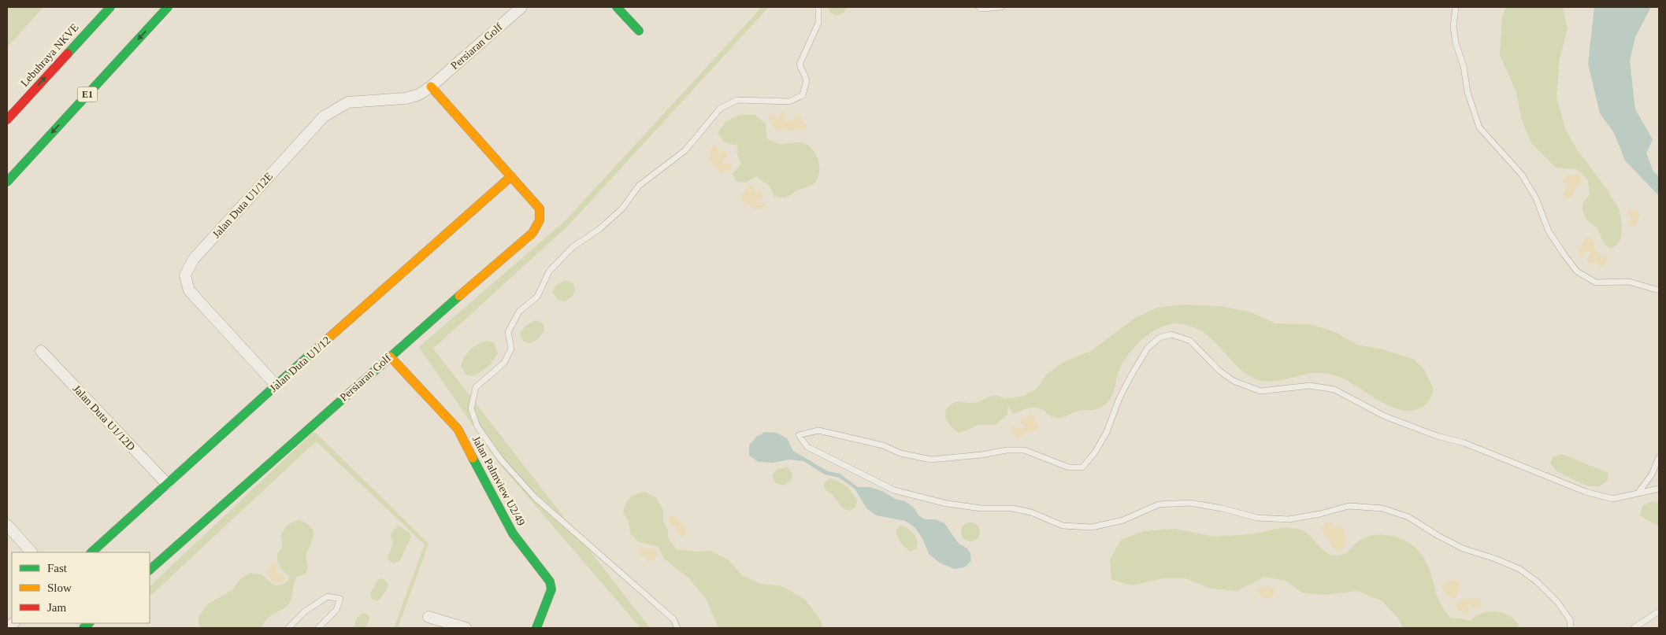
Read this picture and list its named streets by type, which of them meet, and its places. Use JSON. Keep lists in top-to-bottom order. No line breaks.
{"streets":{"main road":["Persiaran Golf","Lebuhraya NKVE","E1","Jalan Duta U1/12","Jalan Palmview U2/49"],"street":["Jalan Duta U1/12E","Jalan Duta U1/12D"]},"crossings":[["Persiaran Golf","Jalan Duta U1/12E"],["Persiaran Golf","Jalan Duta U1/12"],["Persiaran Golf","Jalan Palmview U2/49"],["Jalan Duta U1/12E","Jalan Duta U1/12"],["Jalan Duta U1/12","Jalan Duta U1/12D"]],"legend":["Fast","Slow","Jam"]}
